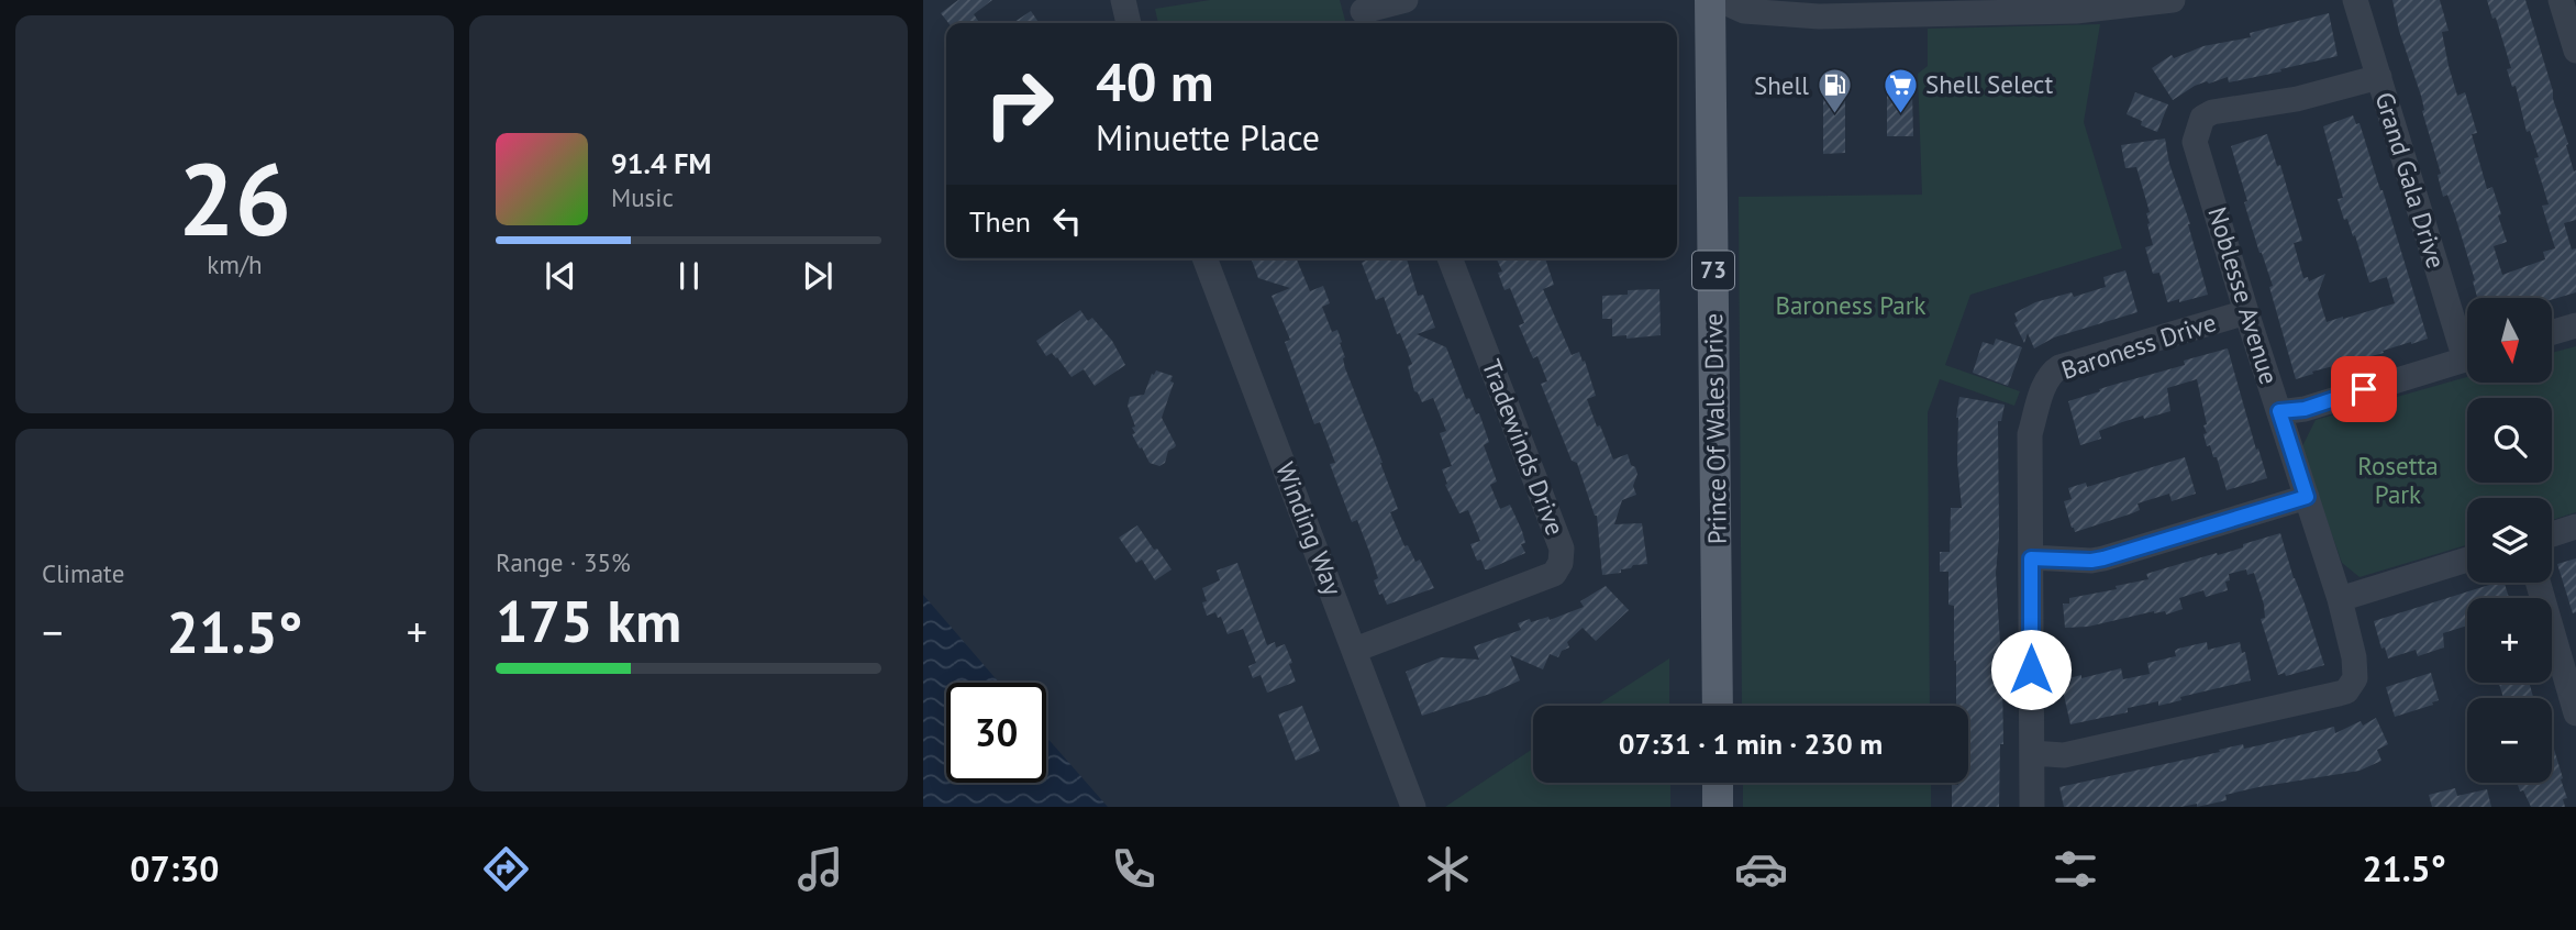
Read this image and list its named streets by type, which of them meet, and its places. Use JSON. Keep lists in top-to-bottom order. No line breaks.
{"streets":{"main road":["73","Prince Of Wales Drive"],"street":["Grand Gala Drive","Noblesse Avenue","Baroness Drive","Tradewinds Drive","Winding Way"]},"crossings":[["Grand Gala Drive","Noblesse Avenue"],["Noblesse Avenue","Baroness Drive"],["Tradewinds Drive","Winding Way"]],"parks":["Baroness Park","Rosetta Park"],"places":{"supermarket":["Shell Select"],"fuel station":["Shell"]},"north":"bottom","page":{"tile":[["26","km/h"],"Climate",["Range · 35%","175 km"]],"turn":["40 m","Minuette Place"],"song":["91.4 FM","Music"],"then":"Then","map_buttons":["+","−"],"heat":["−","21.5°","+"],"limit":"30","trip":"07:31 · 1 min · 230 m","tabs":["07:30","21.5°"]}}
